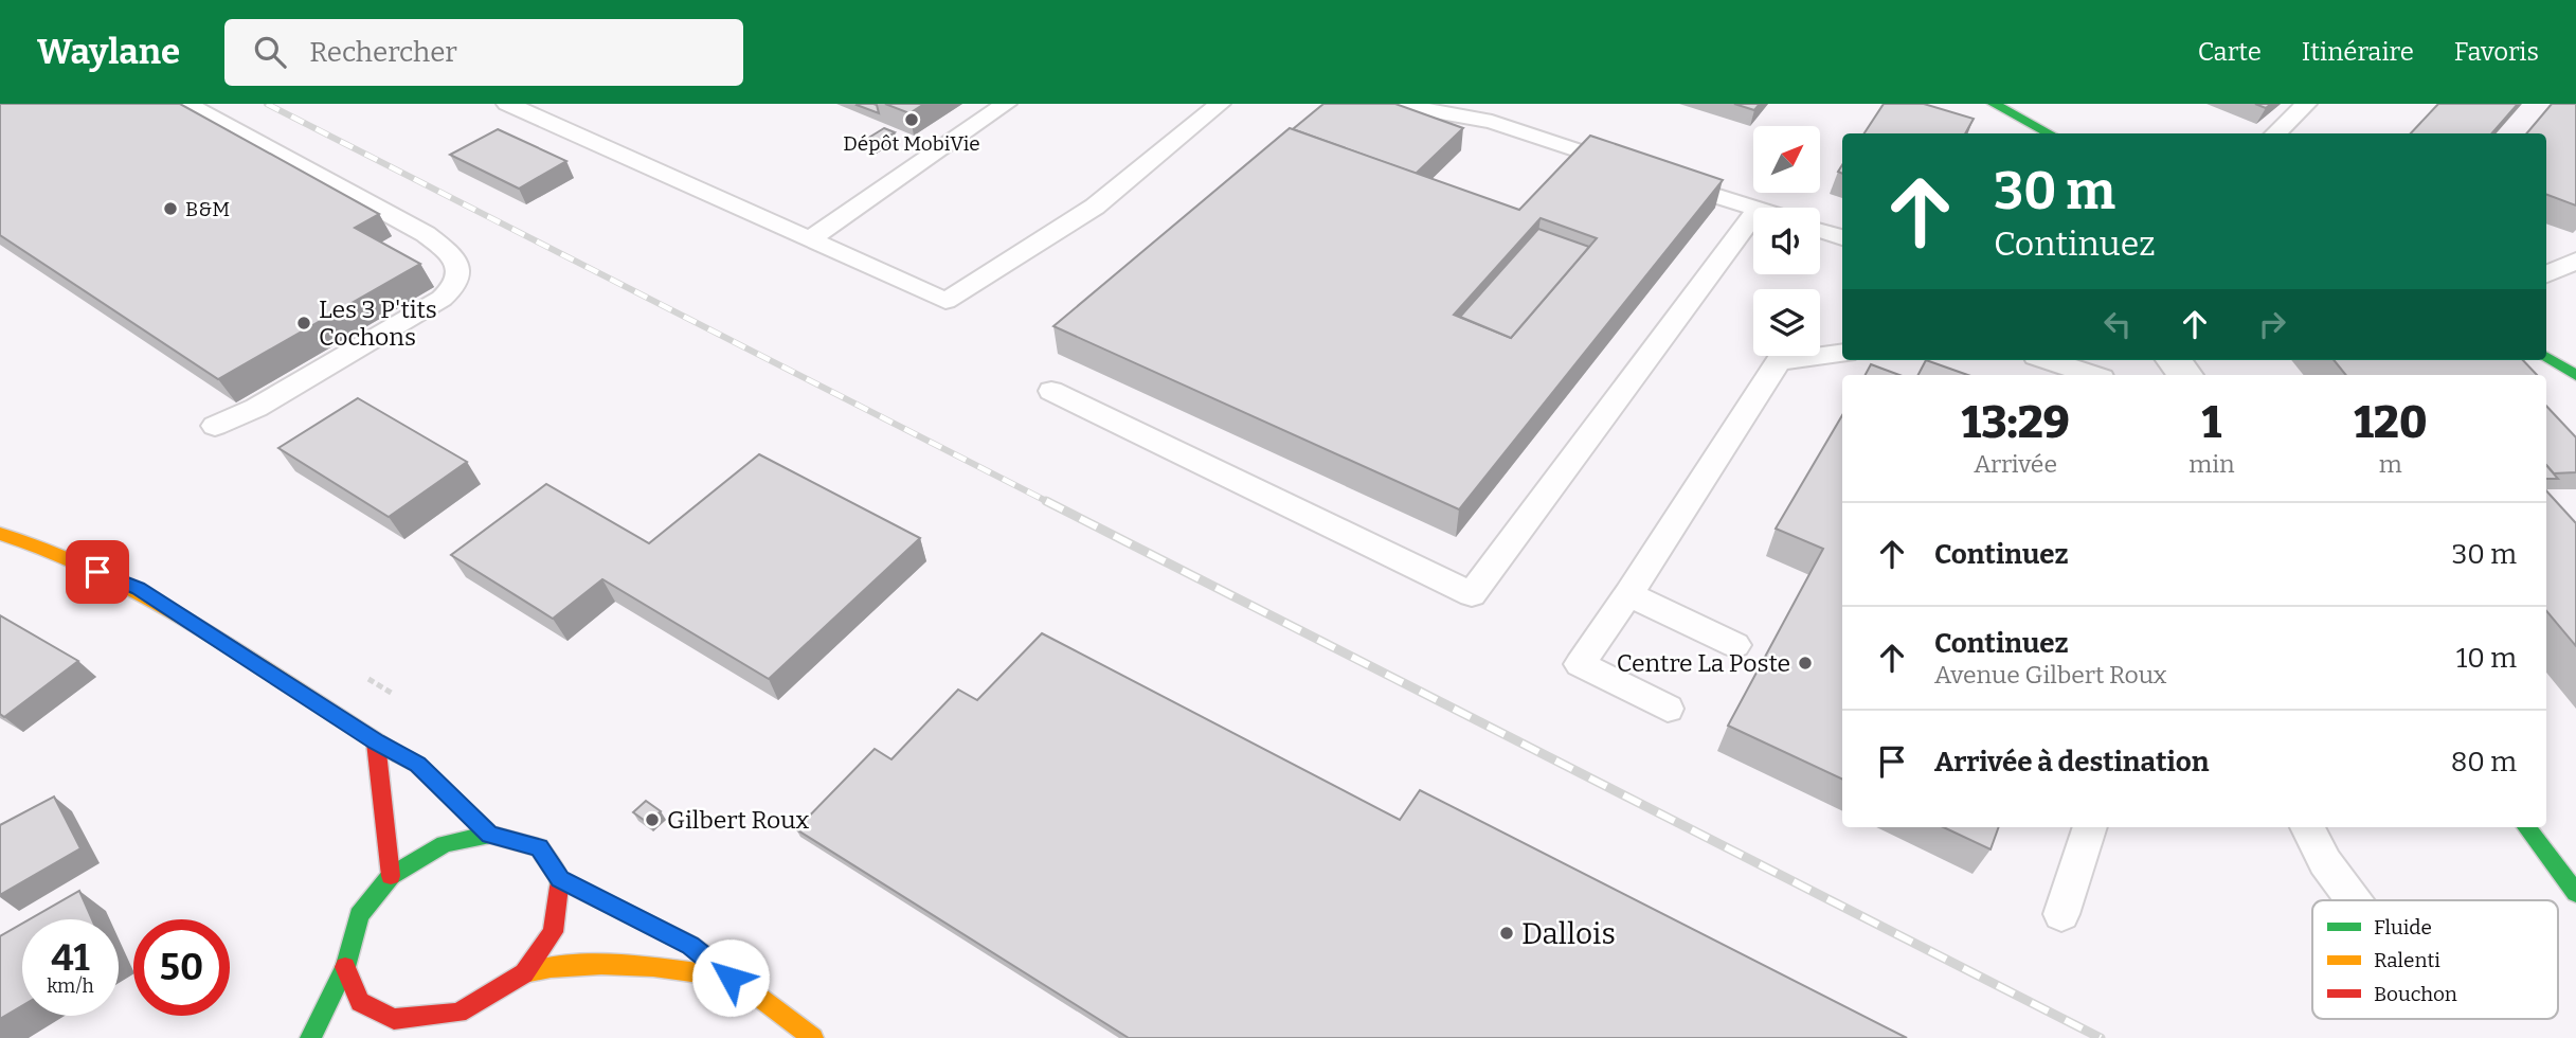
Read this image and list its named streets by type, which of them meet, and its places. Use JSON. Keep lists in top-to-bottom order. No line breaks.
{"places":["Dépôt MobiVie","B&M","Les 3 P'tits Cochons","Centre La Poste","Gilbert Roux","Dallois"],"legend":["Fluide","Ralenti","Bouchon"],"north":"top right","page":{"header":"Waylane","search":"Rechercher","nav":["Carte","Itinéraire","Favoris"],"turn":["30 m","Continuez"],"eta":["13:29","Arrivée","1","min","120","m"],"list":[{"name":"Continuez","value":"30 m"},{"name":"Continuez","note":"Avenue Gilbert Roux","value":"10 m"},{"name":"Arrivée à destination","value":"80 m"}],"speed":"41 km/h","limit":"50"}}
